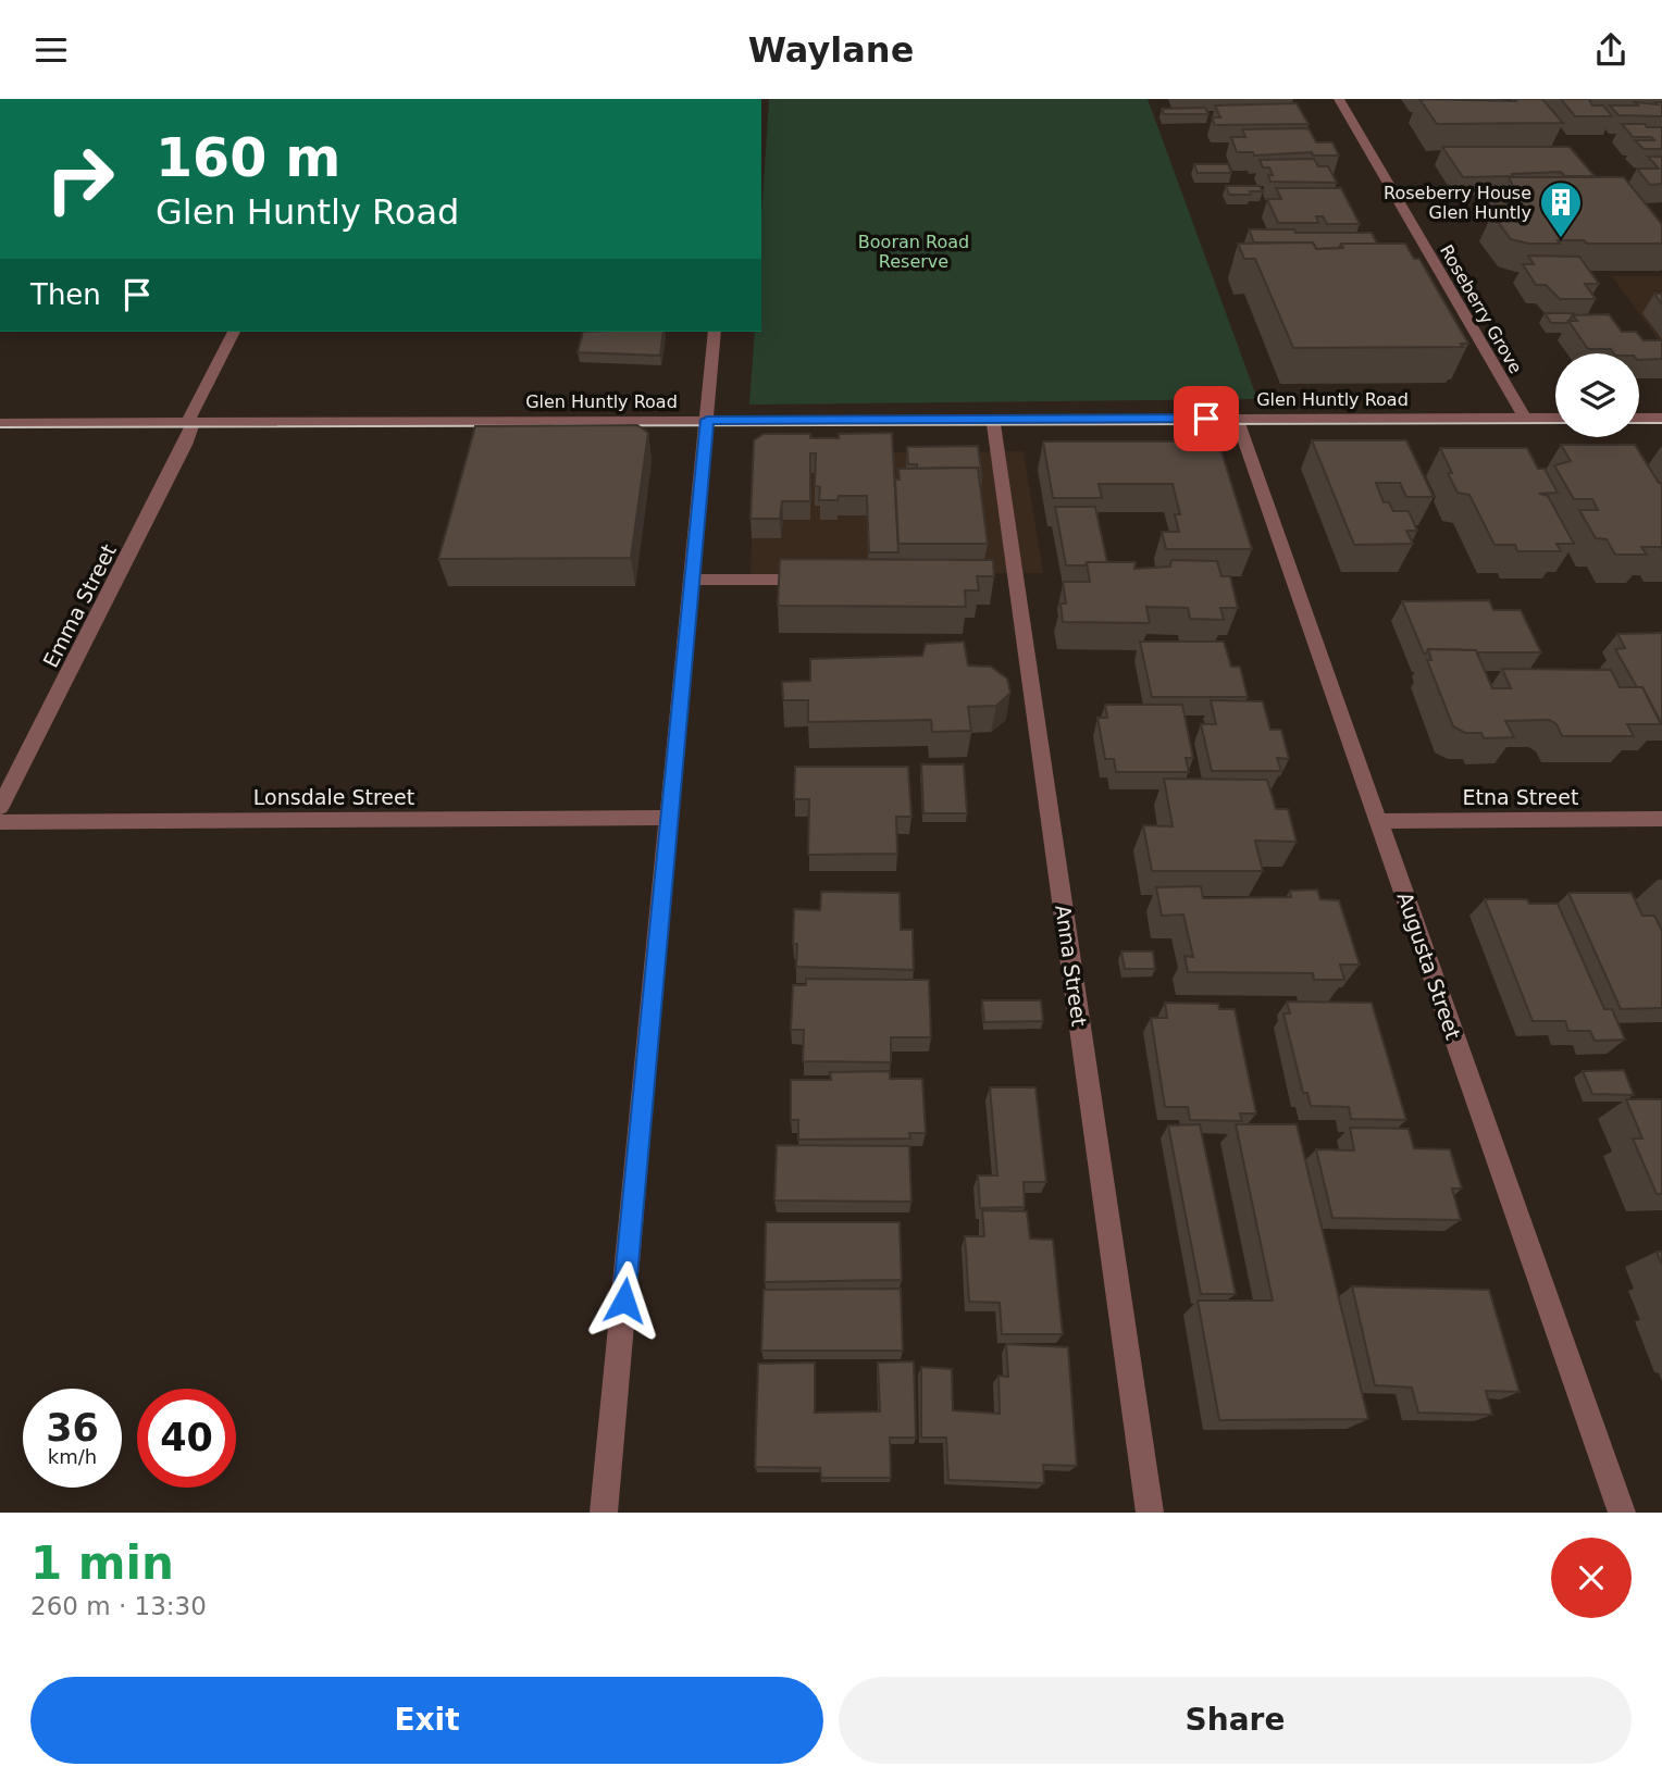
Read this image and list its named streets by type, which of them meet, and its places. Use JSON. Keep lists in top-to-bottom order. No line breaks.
{"streets":{"street":["Roseberry Grove","Glen Huntly Road","Emma Street","Lonsdale Street","Etna Street","Anna Street","Augusta Street"]},"crossings":[["Roseberry Grove","Glen Huntly Road"],["Glen Huntly Road","Emma Street"],["Glen Huntly Road","Anna Street"],["Glen Huntly Road","Augusta Street"],["Etna Street","Augusta Street"]],"parks":["Booran Road Reserve"],"places":{"building":["Roseberry House Glen Huntly"]},"page":{"header":"Waylane","turn":["160 m","Glen Huntly Road"],"then":"Then","speed":"36 km/h","limit":"40","heading":["1 min","260 m · 13:30"],"buttons":["Exit","Share"]}}
